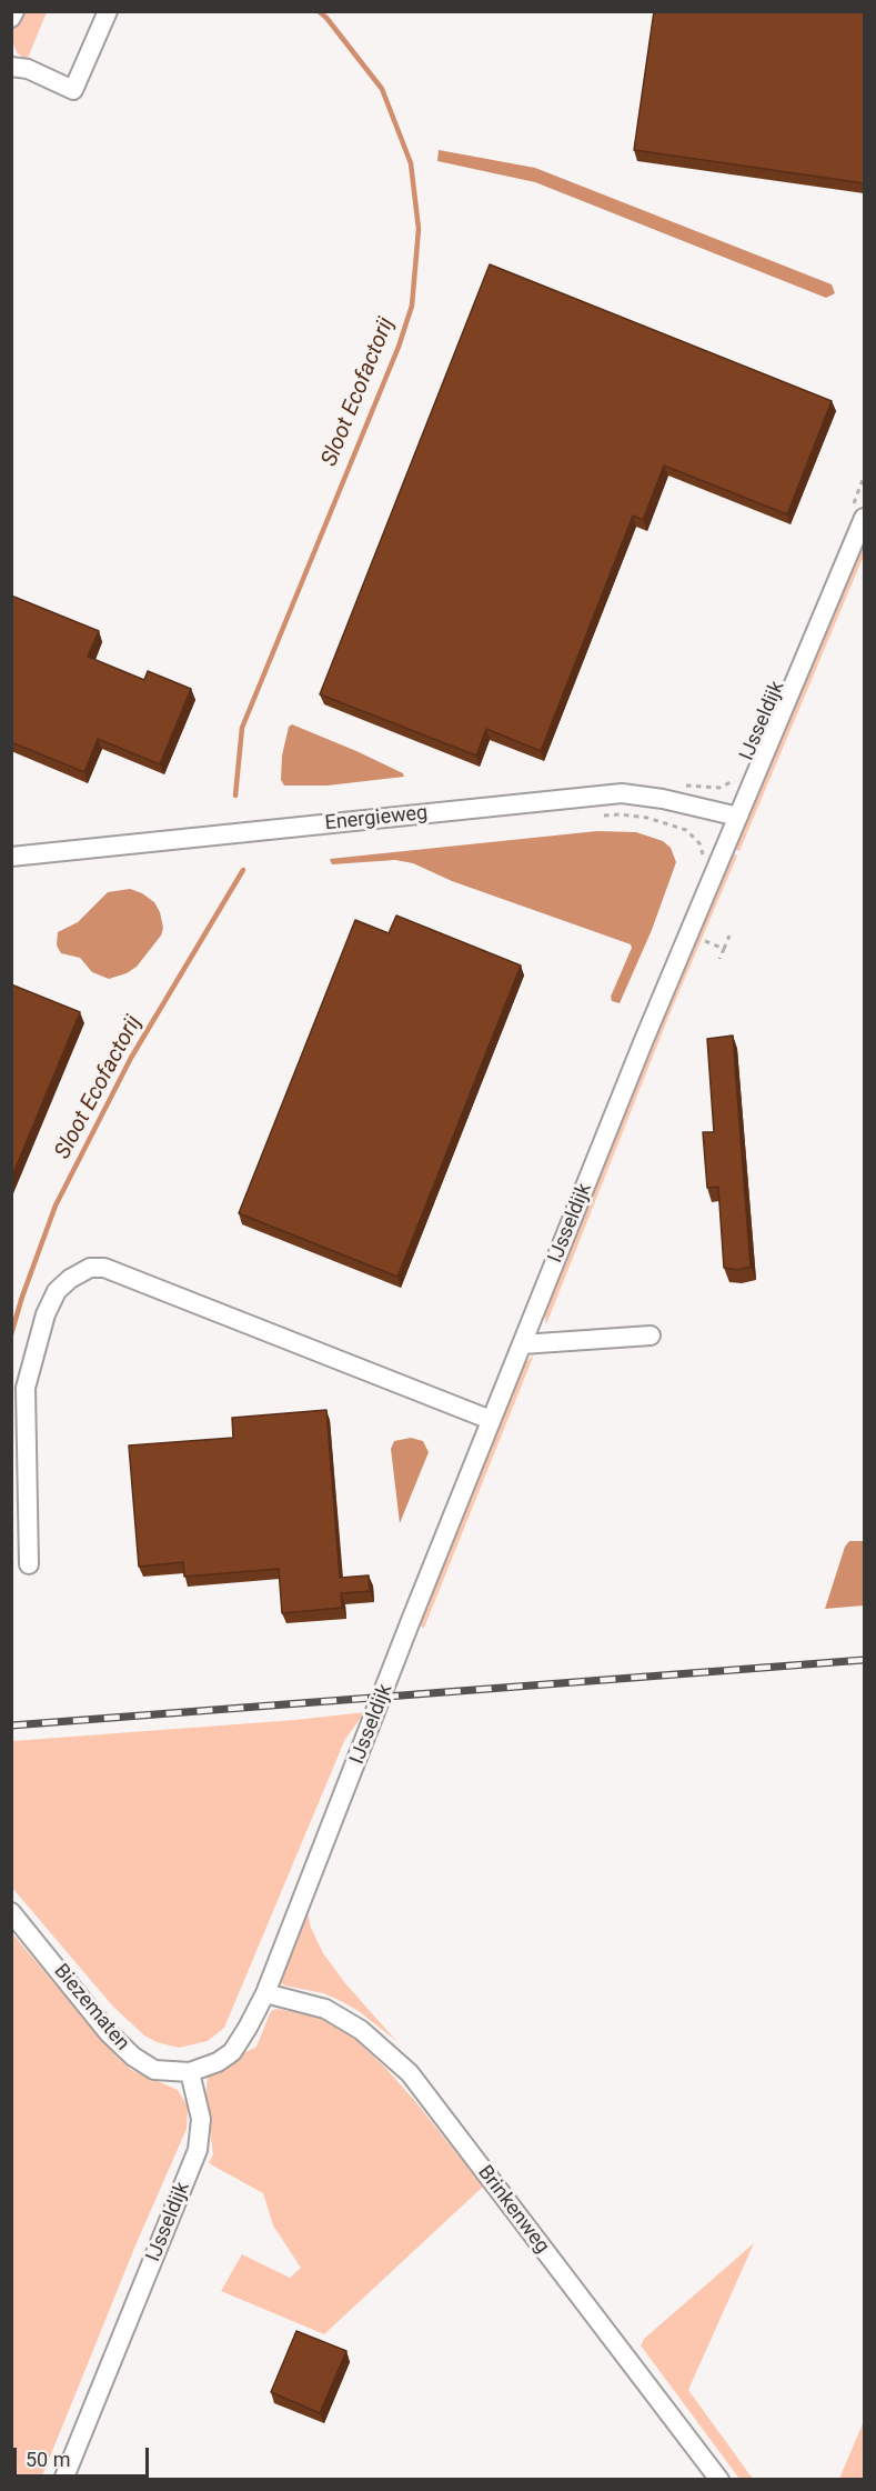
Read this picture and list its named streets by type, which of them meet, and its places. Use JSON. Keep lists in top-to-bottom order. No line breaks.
{"streets":{"street":["IJsseldijk","Energieweg","Biezematen","Brinkenweg"]},"crossings":[["IJsseldijk","Energieweg"],["IJsseldijk","Biezematen"],["IJsseldijk","Brinkenweg"]],"water":["Sloot Ecofactorij"],"scale_bar":"50 m"}
